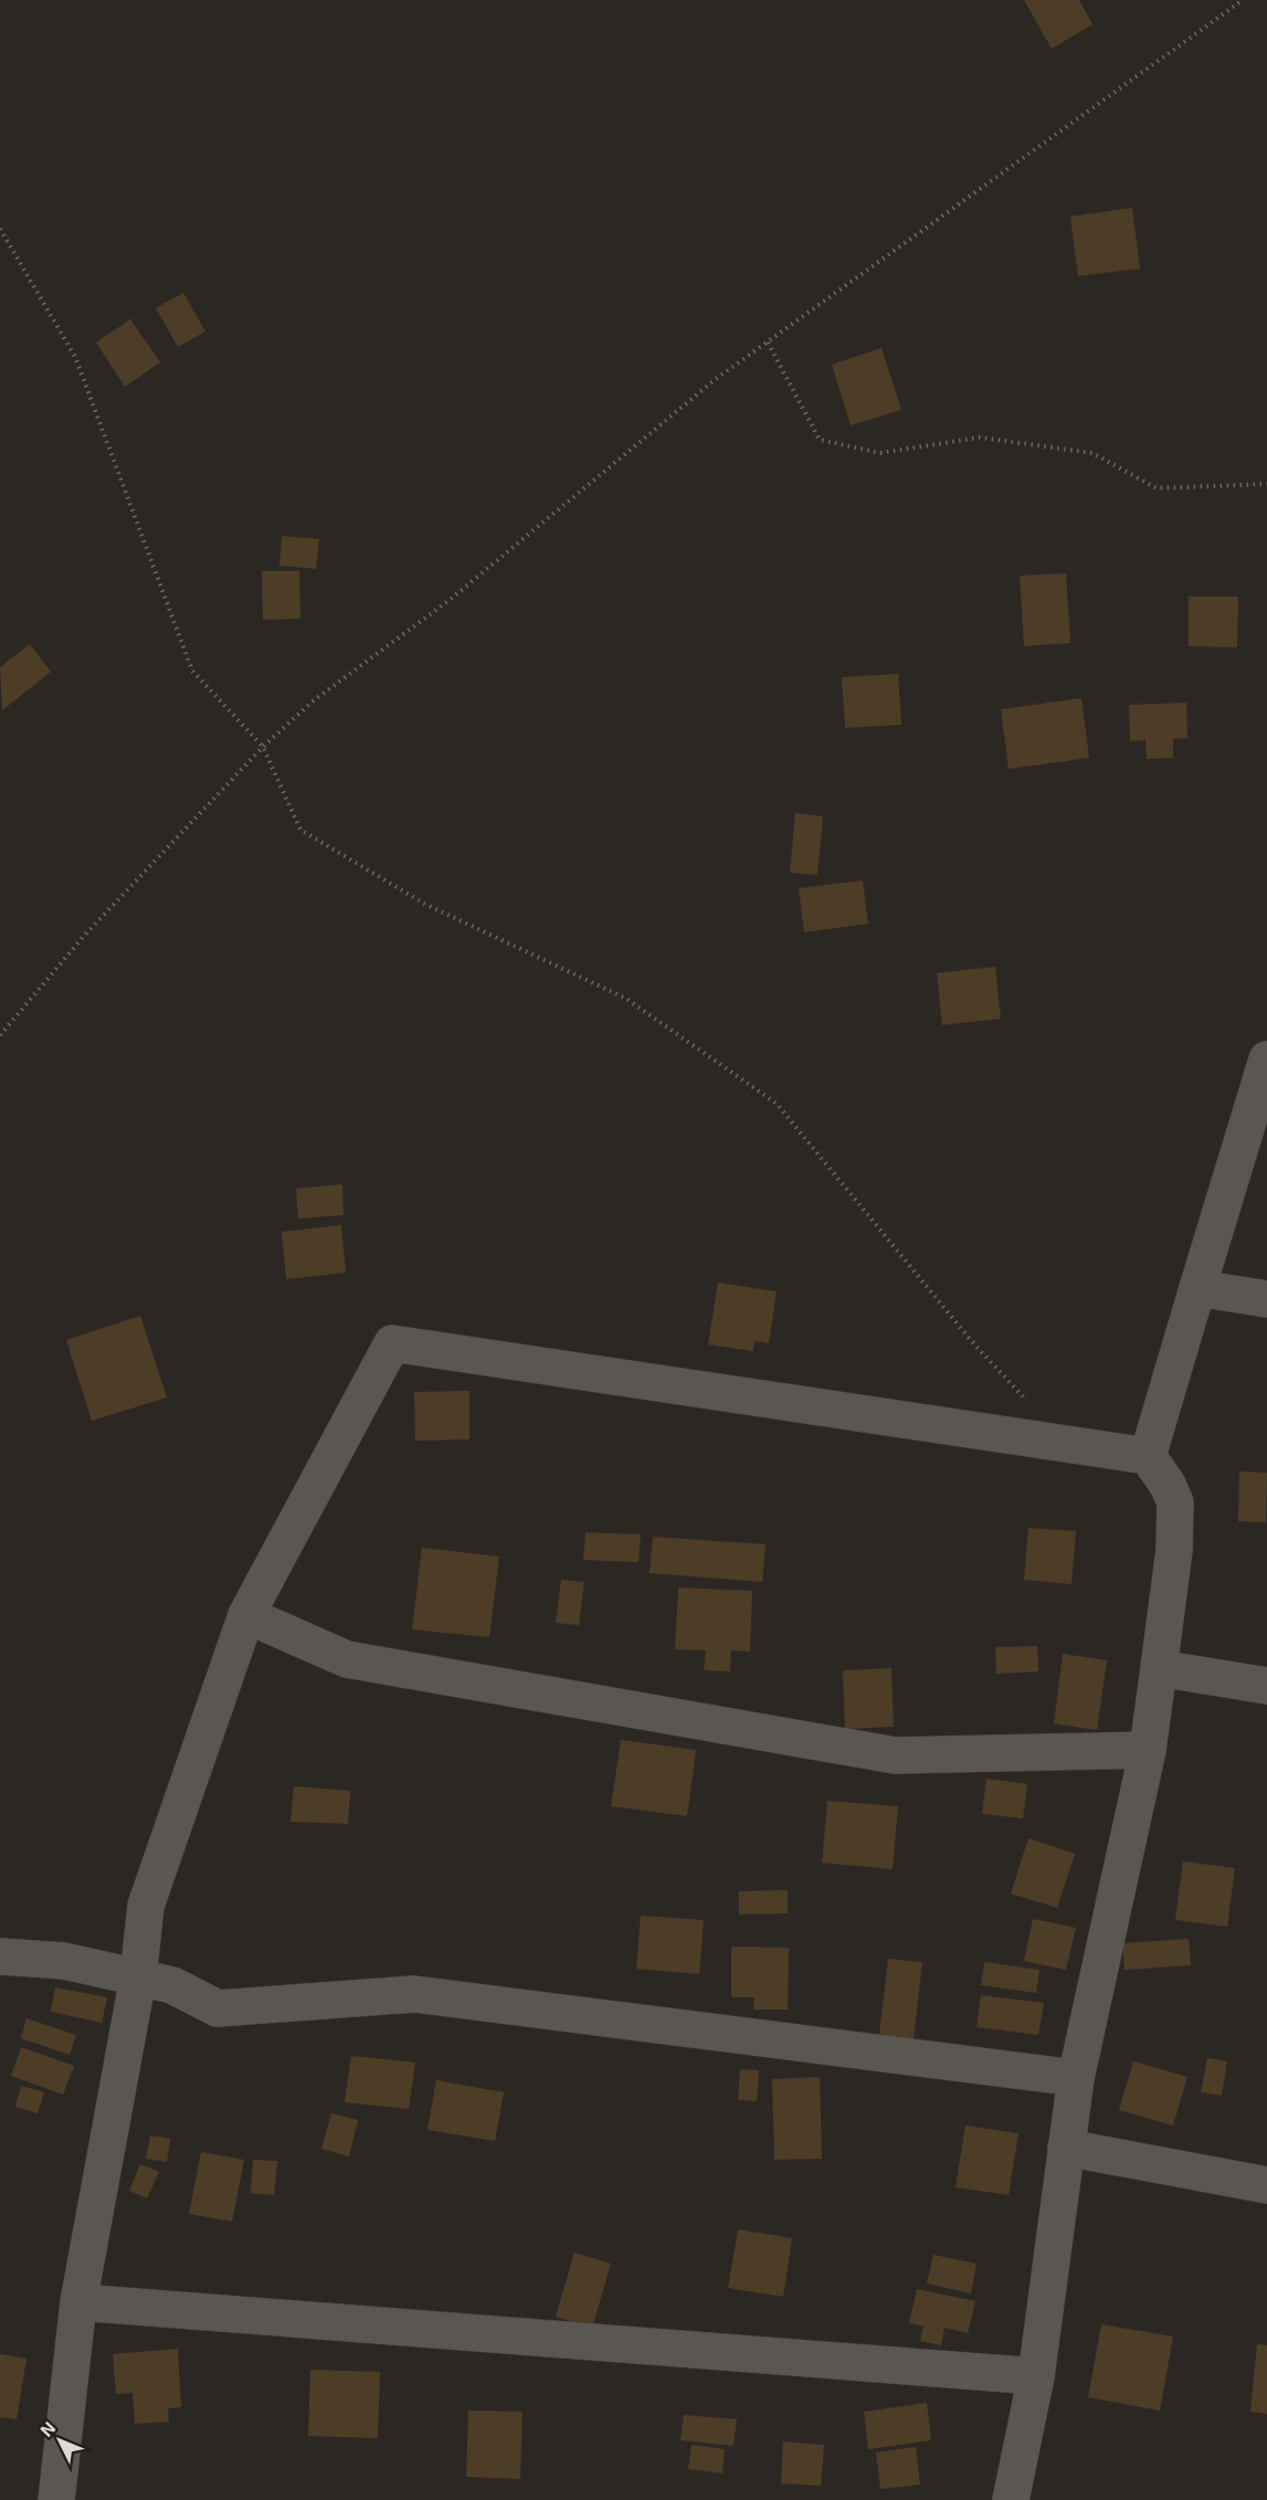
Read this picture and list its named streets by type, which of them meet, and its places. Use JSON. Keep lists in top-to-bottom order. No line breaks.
{"north":"top left"}
